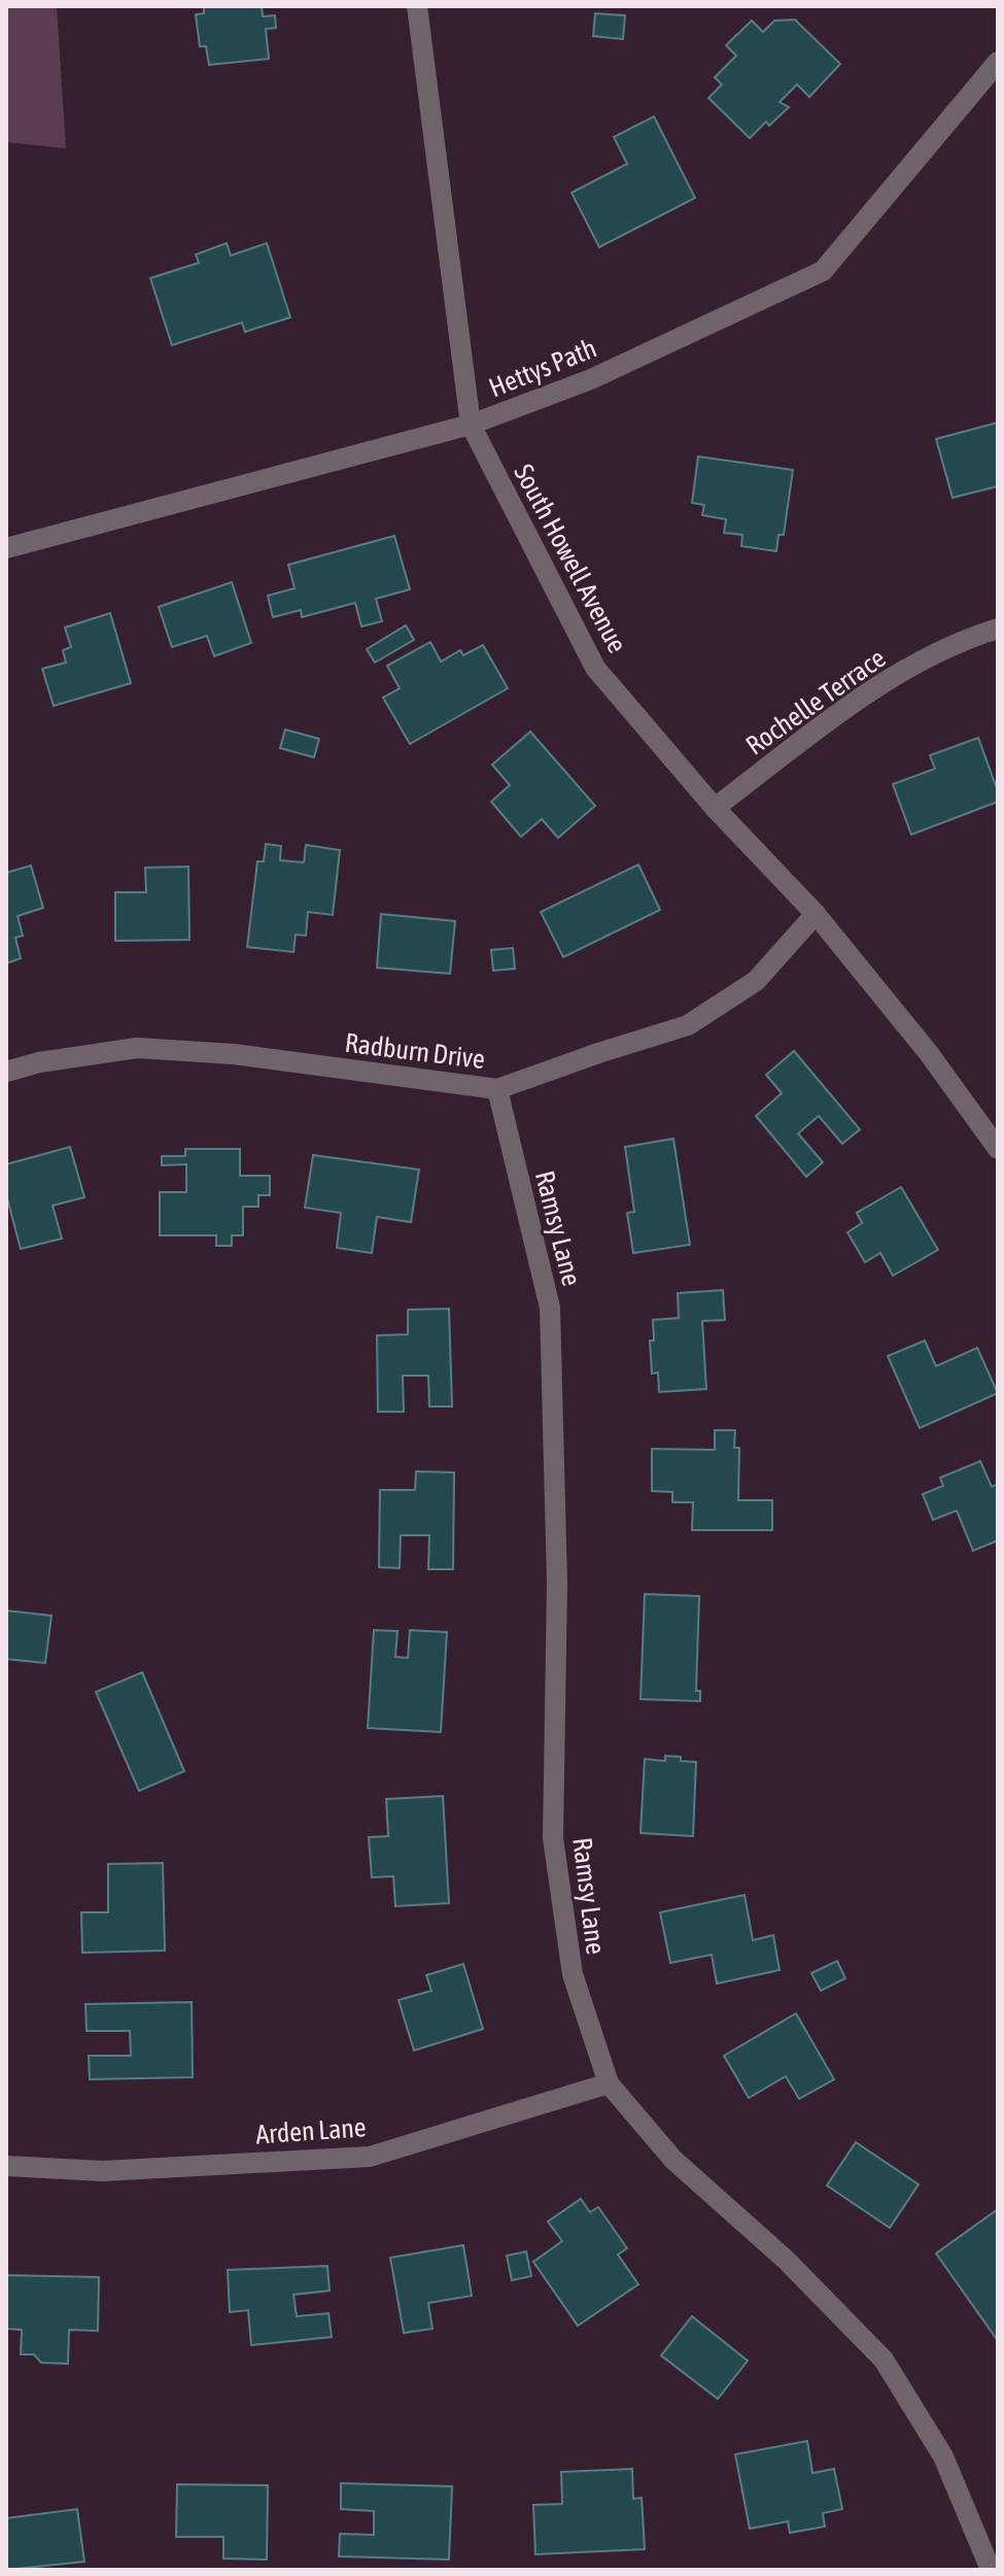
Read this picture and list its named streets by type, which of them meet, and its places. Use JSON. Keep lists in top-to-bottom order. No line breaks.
{"streets":{"street":["Hettys Path","South Howell Avenue","Rochelle Terrace","Radburn Drive","Ramsy Lane","Arden Lane"]},"crossings":[["Hettys Path","South Howell Avenue"],["South Howell Avenue","Rochelle Terrace"],["South Howell Avenue","Radburn Drive"],["Radburn Drive","Ramsy Lane"],["Ramsy Lane","Arden Lane"]]}
